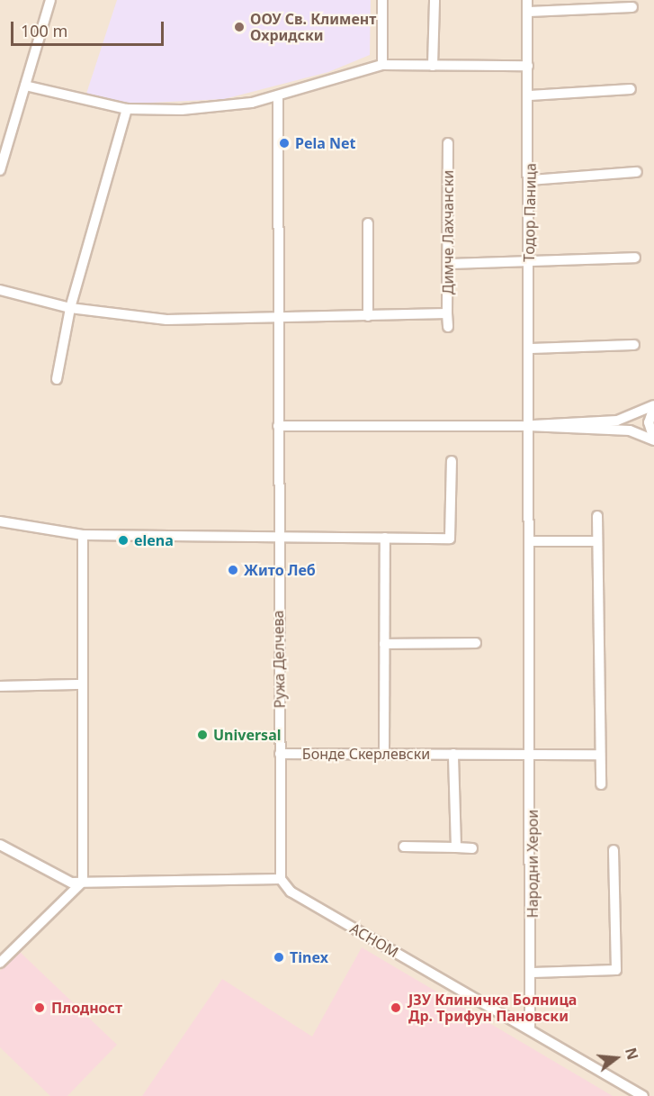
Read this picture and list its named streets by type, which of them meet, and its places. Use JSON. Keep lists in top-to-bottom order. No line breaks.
{"streets":{"street":["Тодор Паница","Димче Лахчански","Ружа Делчева","Бонде Скерлевски","Народни Херои","АСНОМ"]},"crossings":[["Тодор Паница","Народни Херои"],["Ружа Делчева","Бонде Скерлевски"],["Ружа Делчева","АСНОМ"],["Бонде Скерлевски","Народни Херои"],["Народни Херои","АСНОМ"]],"places":["ООУ Св. Климент Охридски","Pela Net","elena","Жито Леб","Universal","Tinex","Плодност","ЈЗУ Клиничка Болница Др. Трифун Пановски"],"scale_bar":"100 m","north":"right"}
